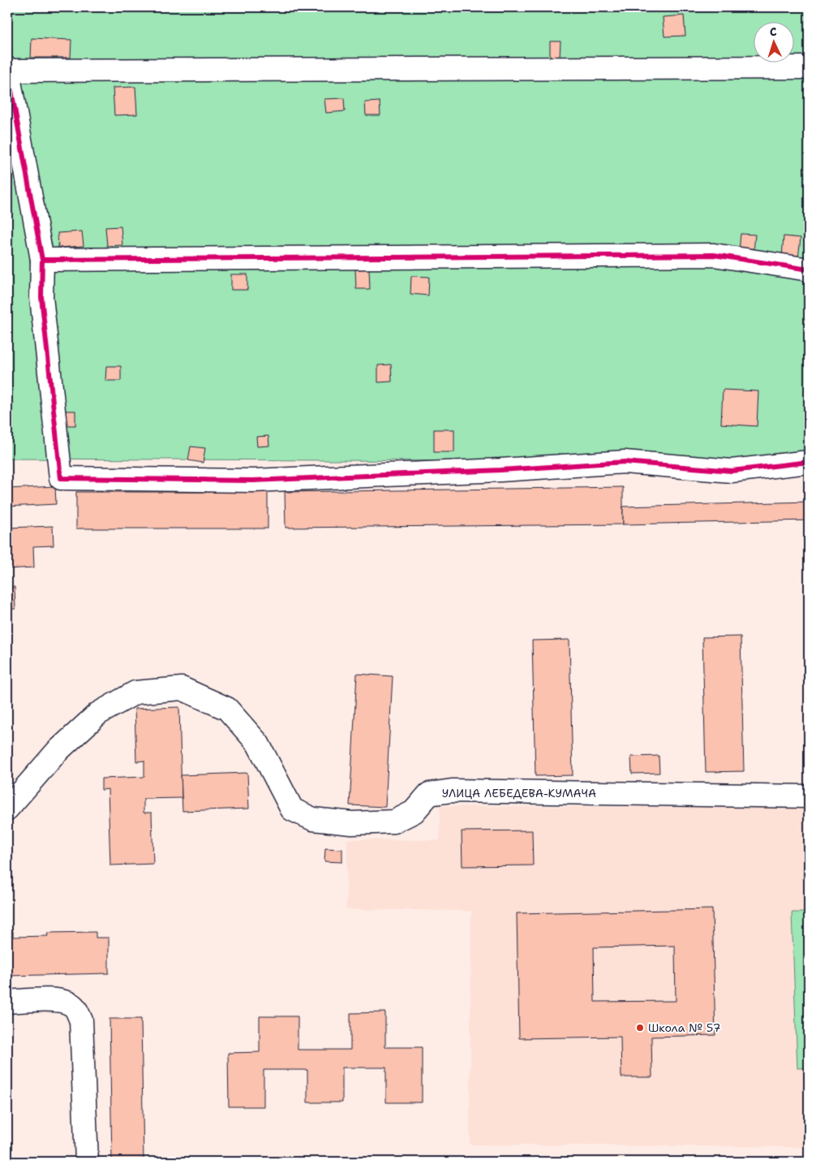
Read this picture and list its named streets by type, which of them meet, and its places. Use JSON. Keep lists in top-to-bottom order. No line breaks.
{"streets":{"street":["УЛИЦА ЛЕБЕДЕВА-КУМАЧА"]},"places":["Школа № 57"],"north":"top"}
